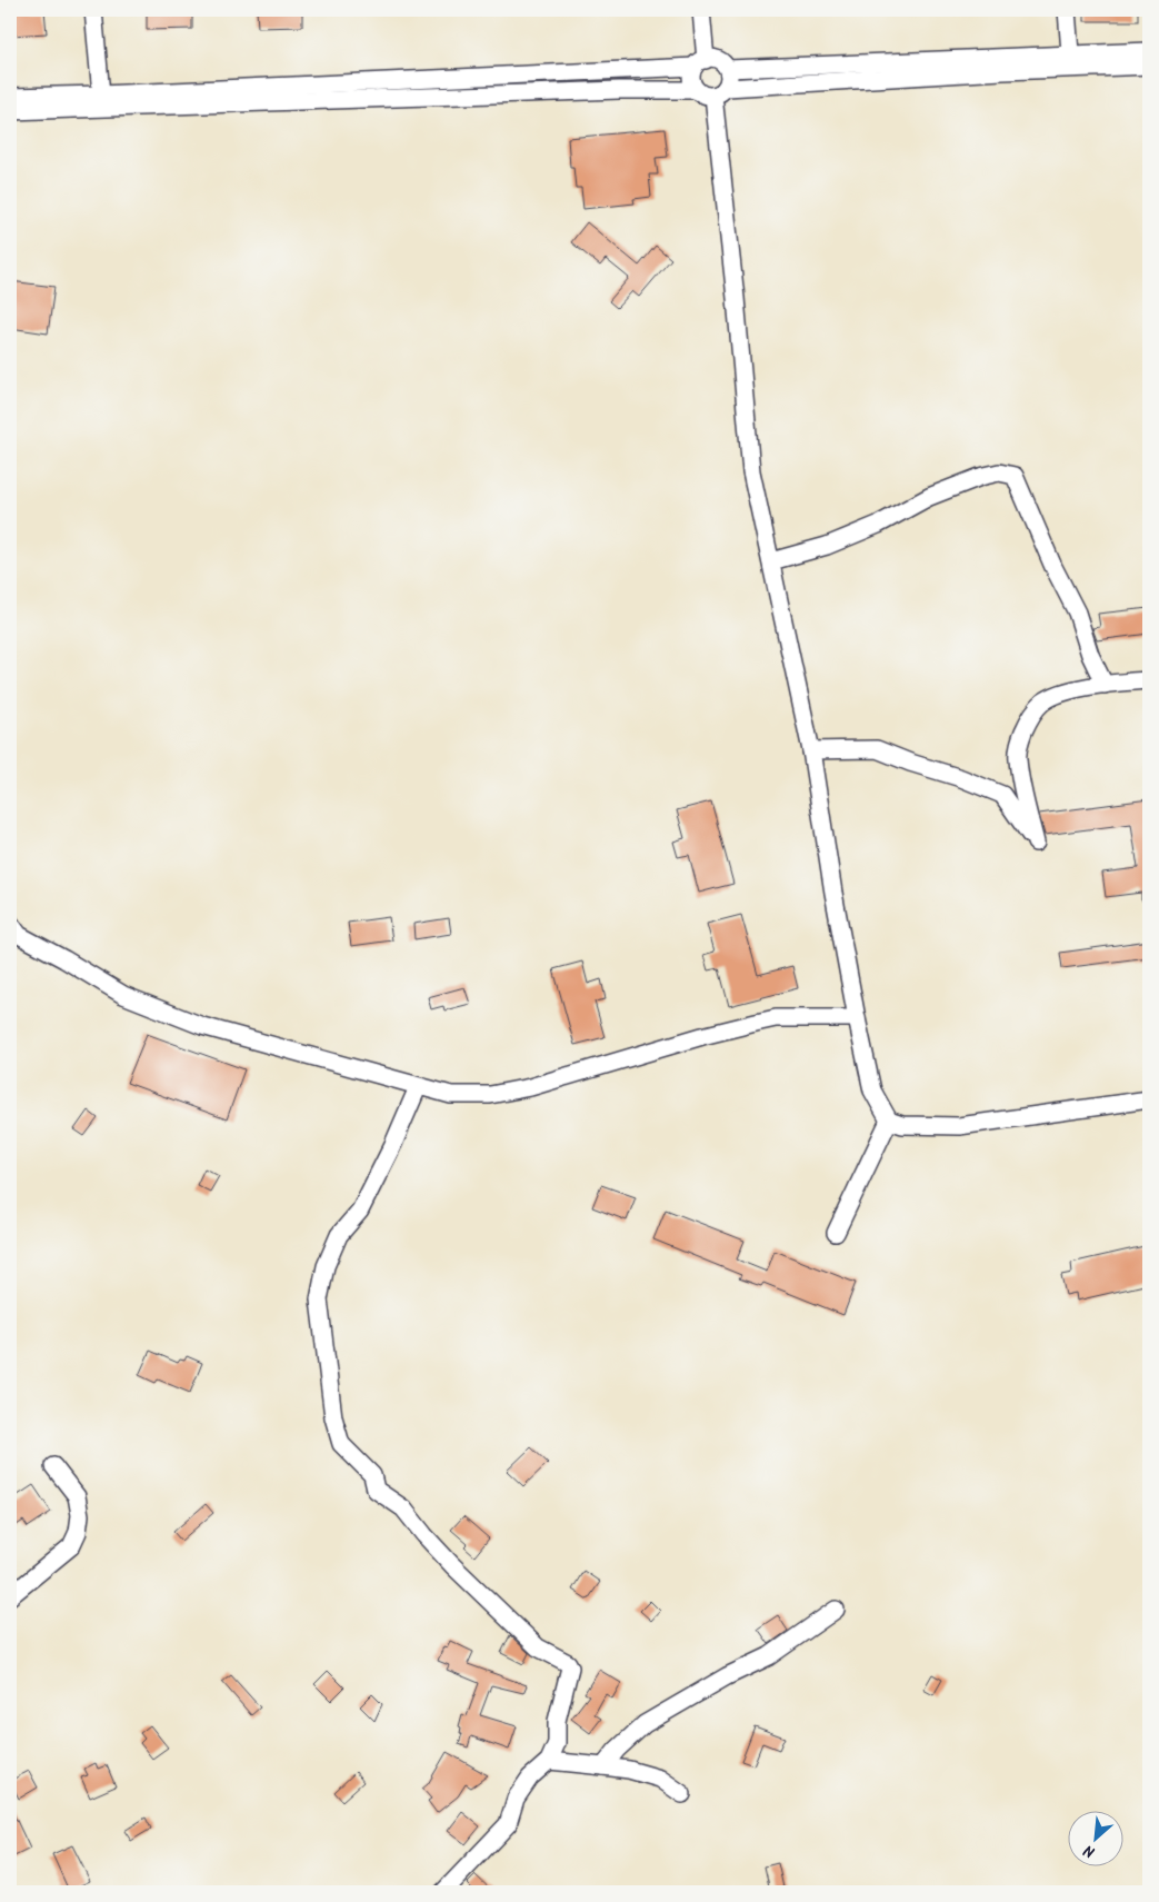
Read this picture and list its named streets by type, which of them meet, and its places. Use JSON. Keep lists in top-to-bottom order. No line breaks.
{"north":"bottom left"}
